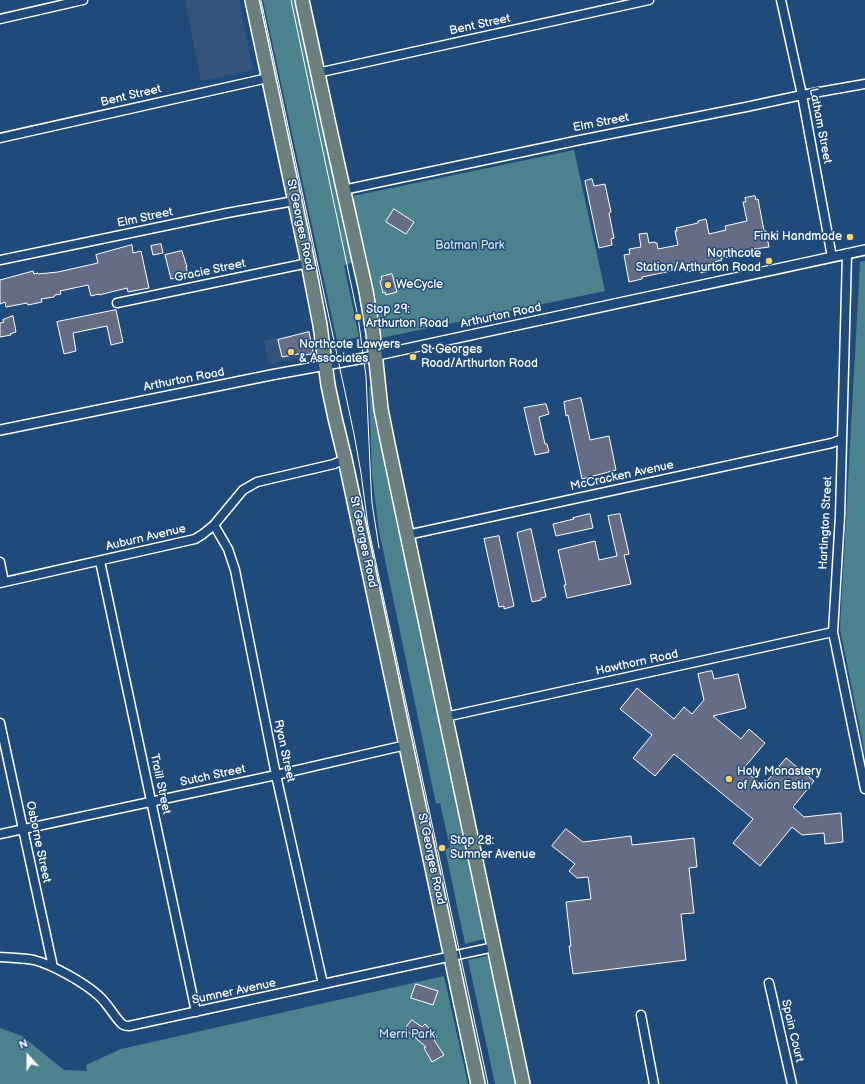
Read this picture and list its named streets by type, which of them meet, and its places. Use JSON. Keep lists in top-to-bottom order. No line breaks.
{"streets":{"highway":["St Georges Road"],"street":["Bent Street","Elm Street","Latham Street","Gracie Street","Arthurton Road","McCracken Avenue","Hartington Street","Auburn Avenue","Hawthorn Road","Ryan Street","Sutch Street","Traill Street","Osborne Street","Sumner Avenue","Spain Court"]},"crossings":[["Bent Street","St Georges Road"],["Elm Street","Latham Street"],["Elm Street","St Georges Road"],["Latham Street","Arthurton Road"],["St Georges Road","Gracie Street"],["St Georges Road","Arthurton Road"],["St Georges Road","Auburn Avenue"],["St Georges Road","Sutch Street"],["St Georges Road","Sumner Avenue"],["Arthurton Road","Hartington Street"],["McCracken Avenue","Hartington Street"],["Hartington Street","Hawthorn Road"],["Auburn Avenue","Ryan Street"],["Auburn Avenue","Traill Street"],["Ryan Street","Sutch Street"],["Ryan Street","Sumner Avenue"],["Sutch Street","Traill Street"],["Sutch Street","Osborne Street"],["Traill Street","Sumner Avenue"],["Osborne Street","Sumner Avenue"]],"parks":["Batman Park","Merri Park"],"places":["Finki Handmade","Northcote Station/Arthurton Road","WeCycle","Stop 29: Arthurton Road","Northcote Lawyers & Associates","St Georges Road/Arthurton Road","Holy Monastery of Axion Estin","Stop 28: Sumner Avenue"],"north":"top"}
